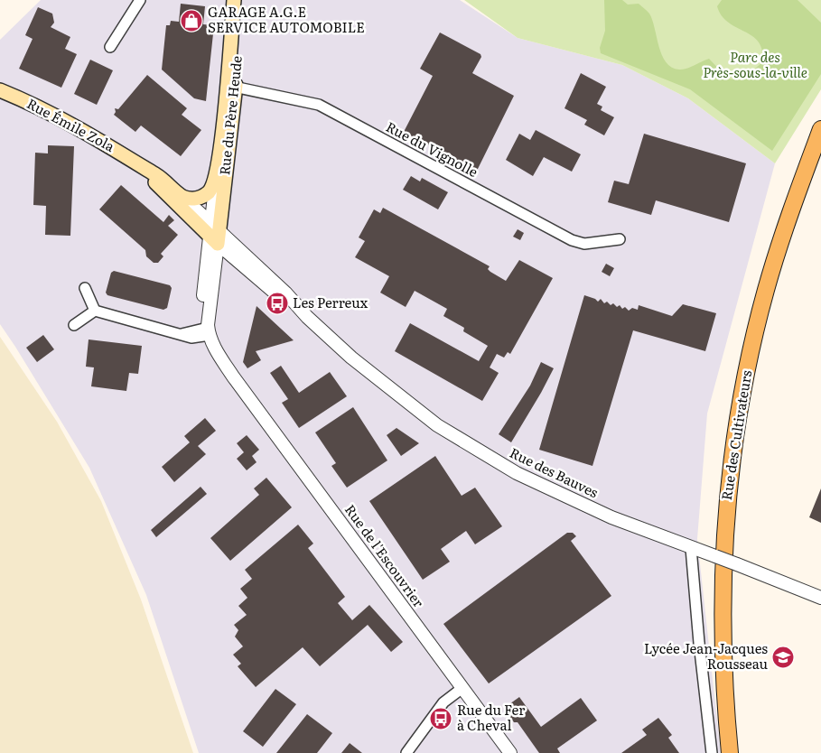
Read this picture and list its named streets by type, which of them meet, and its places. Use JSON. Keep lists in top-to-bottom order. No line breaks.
{"streets":{"main road":["Rue du Père Heude","Rue Émile Zola","Rue des Cultivateurs"],"street":["Rue du Vignolle","Rue des Bauves","Rue de l'Escouvrier"]},"crossings":[["Rue du Père Heude","Rue Émile Zola"],["Rue du Père Heude","Rue du Vignolle"],["Rue du Père Heude","Rue des Bauves"],["Rue Émile Zola","Rue des Bauves"]],"parks":["Parc des Près-sous-la-ville"],"places":{"shop":["GARAGE A.G.E SERVICE AUTOMOBILE"],"bus stop":["Les Perreux","Rue du Fer à Cheval"],"school or university":["Lycée Jean-Jacques Rousseau"]}}
